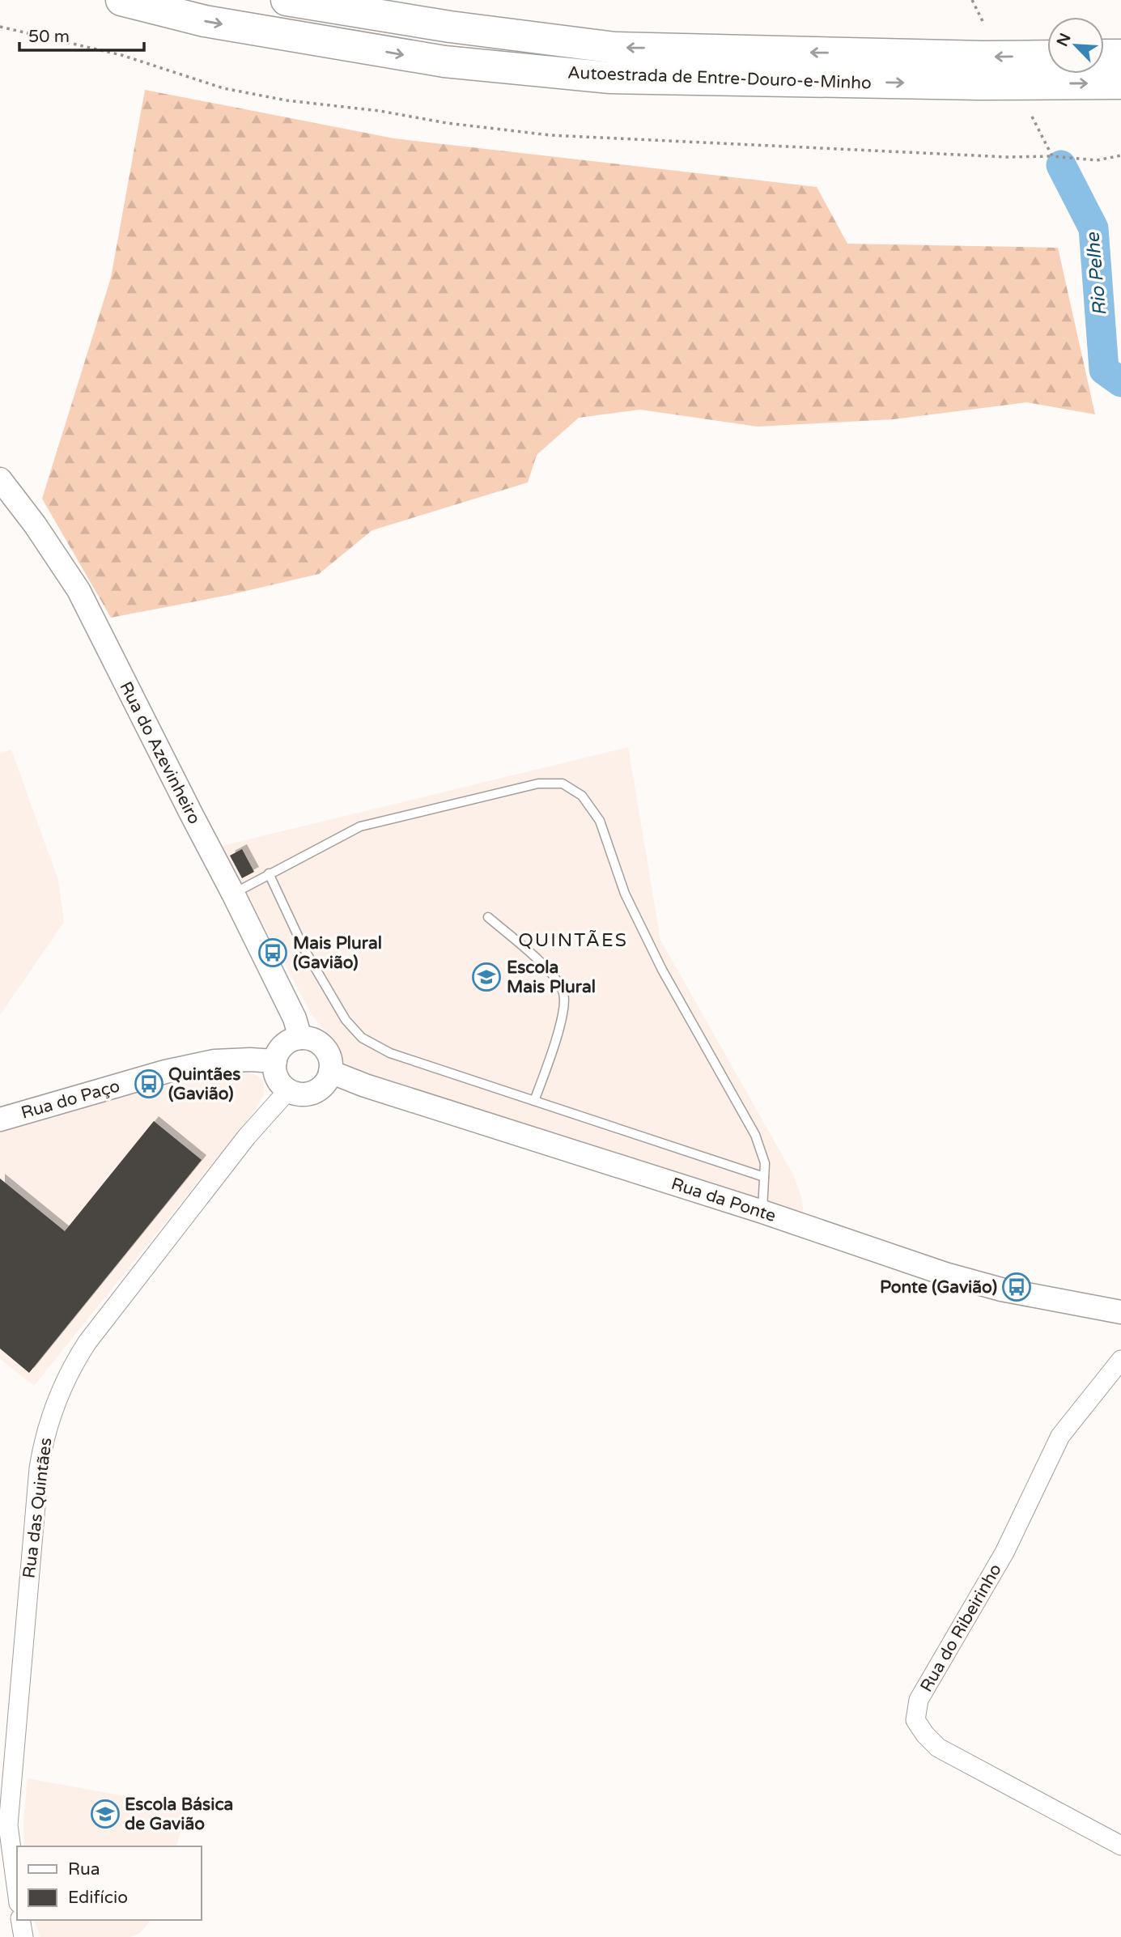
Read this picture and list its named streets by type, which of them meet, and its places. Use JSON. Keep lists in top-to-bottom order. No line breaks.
{"streets":{"highway":["Autoestrada de Entre-Douro-e-Minho"],"street":["Rua do Azevinheiro","Rua do Paço","Rua da Ponte","Rua das Quintães","Rua do Ribeirinho"]},"crossings":[["Rua do Azevinheiro","Rua do Paço"],["Rua do Azevinheiro","Rua da Ponte"],["Rua do Azevinheiro","Rua das Quintães"],["Rua do Paço","Rua da Ponte"],["Rua do Paço","Rua das Quintães"],["Rua da Ponte","Rua das Quintães"]],"districts":["QUINTÃES"],"water":["Rio Pelhe"],"places":{"bus stop":["Mais Plural (Gavião)","Quintães (Gavião)","Ponte (Gavião)"],"school or university":["Escola Mais Plural","Escola Básica de Gavião"]},"legend":["Rua","Edifício"],"scale_bar":"50 m","north":"top left"}
